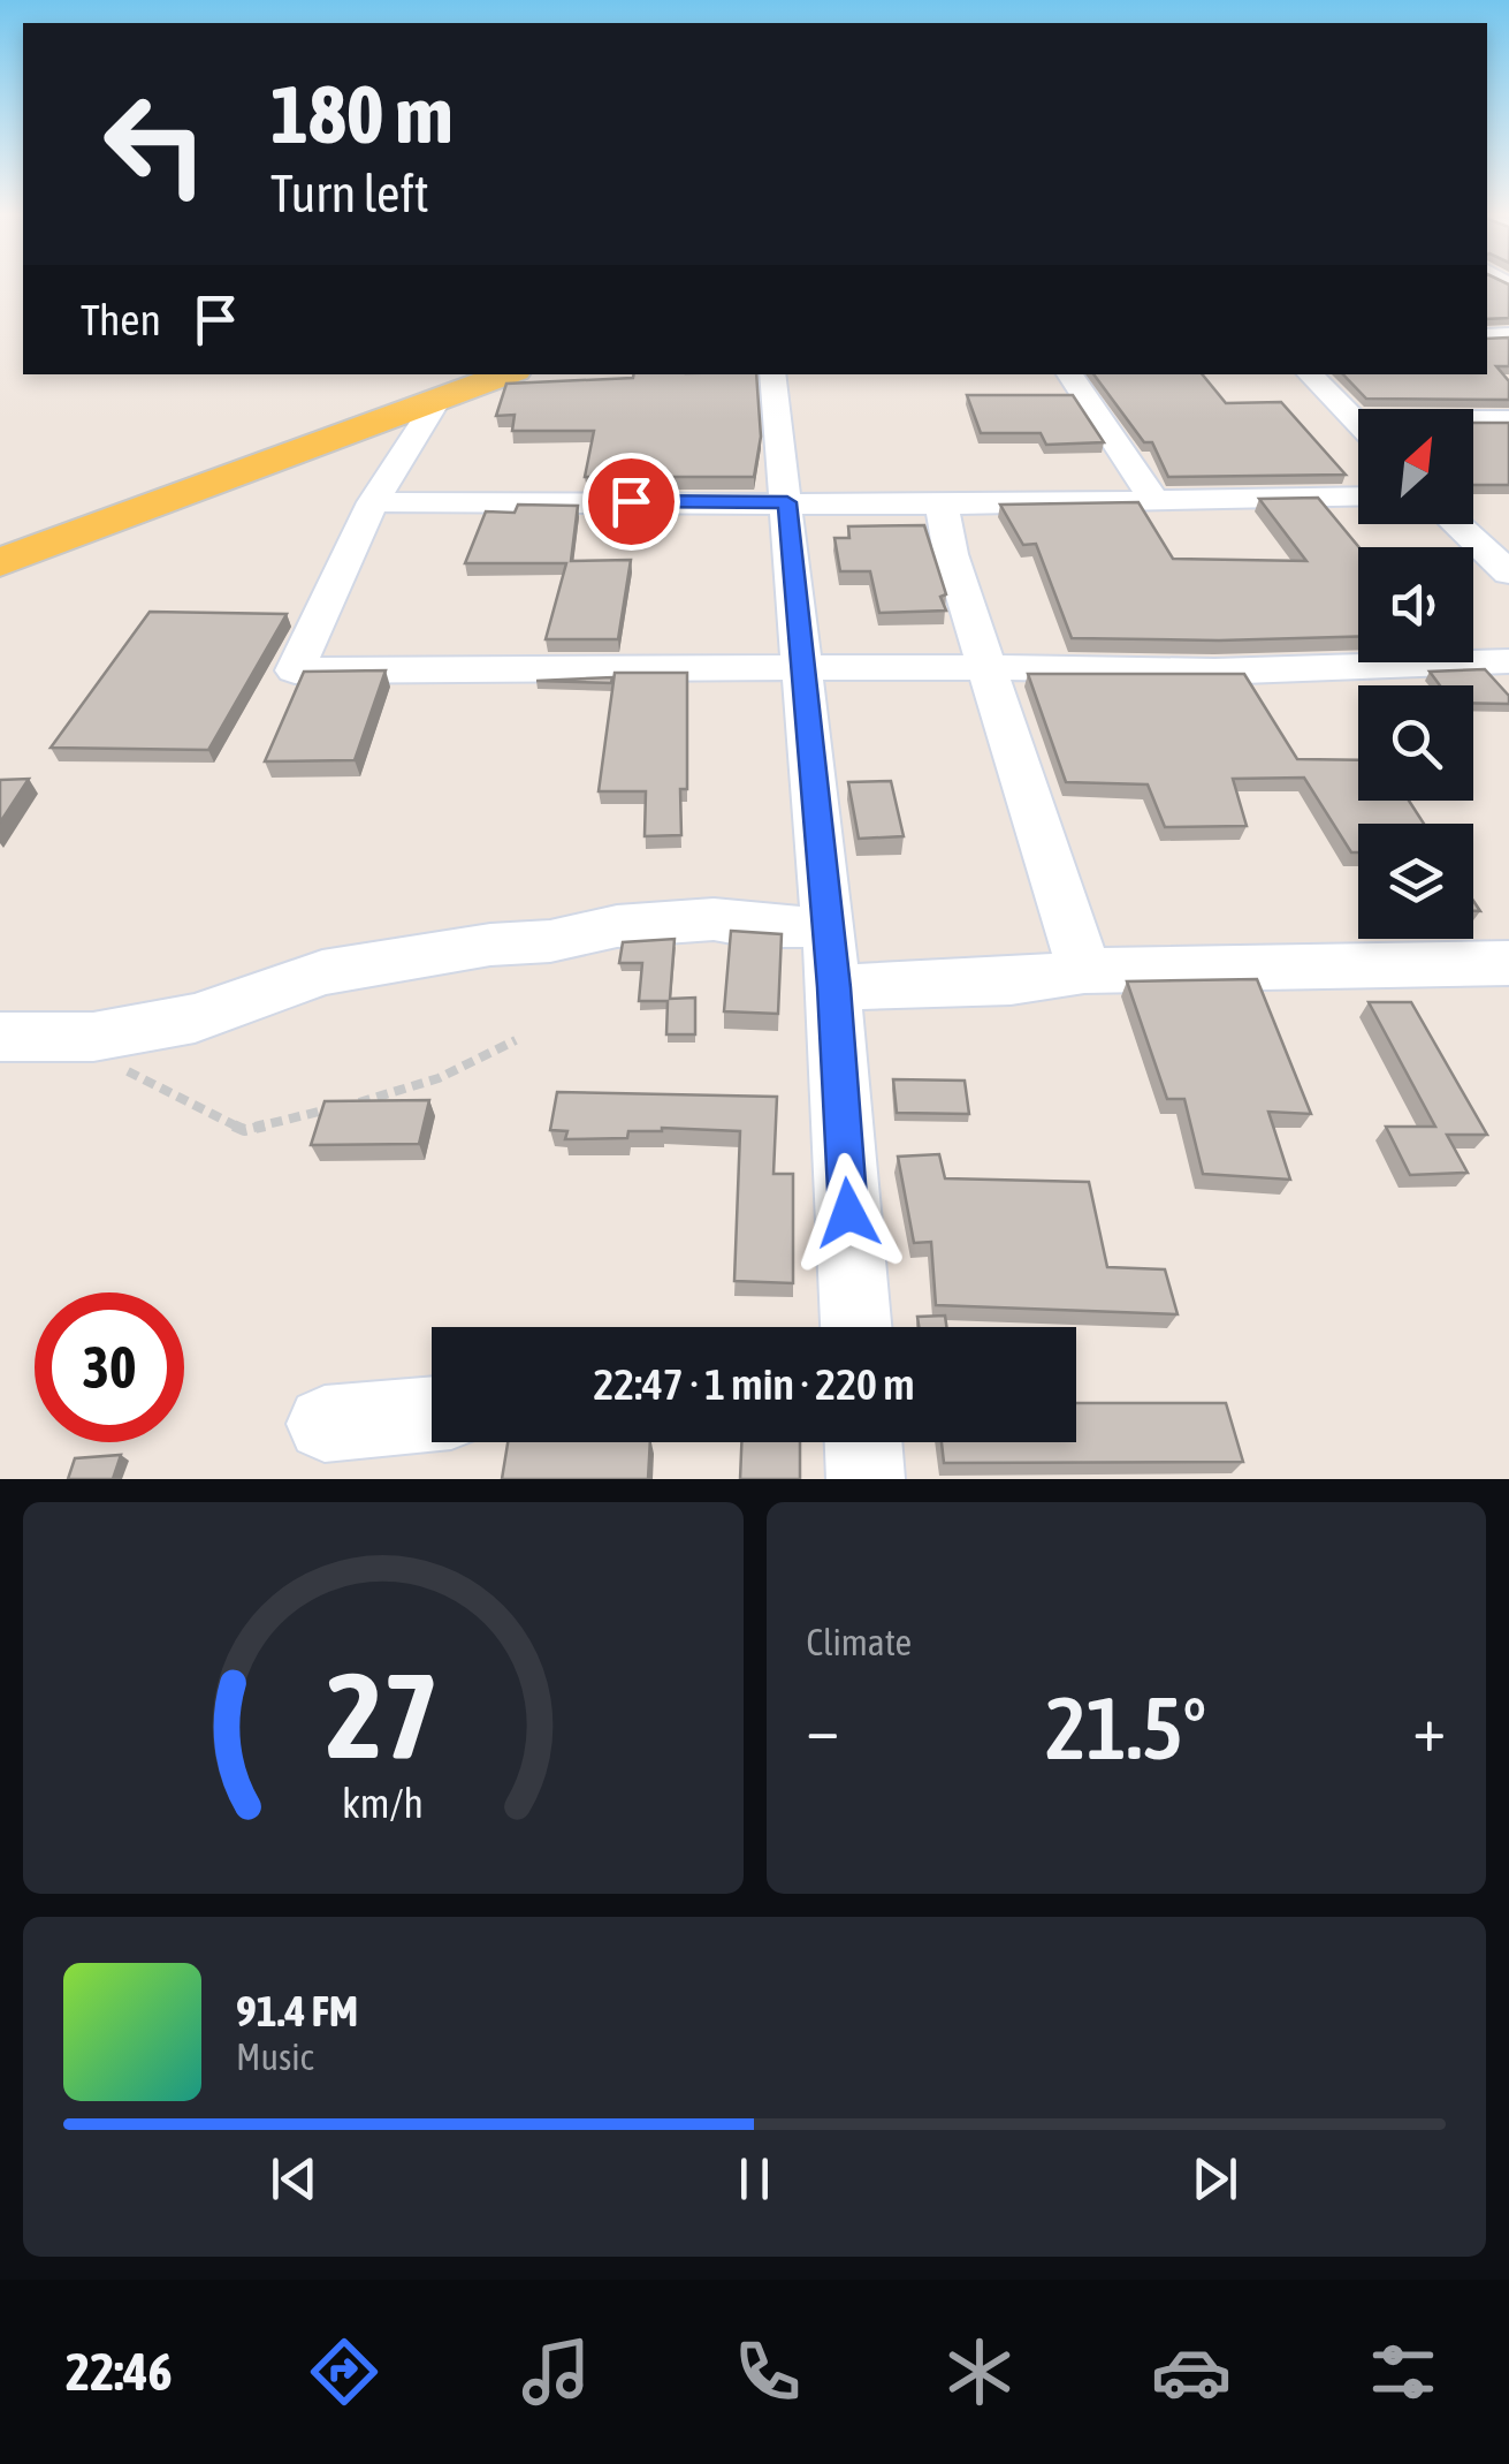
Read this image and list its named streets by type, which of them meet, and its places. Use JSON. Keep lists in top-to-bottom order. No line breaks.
{"north":"top right","page":{"turn":["180 m","Turn left"],"then":"Then","limit":"30","trip":"22:47 · 1 min · 220 m","tile":"Climate","heat":["−","21.5°","+"],"song":["91.4 FM","Music"],"tabs":"22:46","gauge":["27","km/h"]}}
